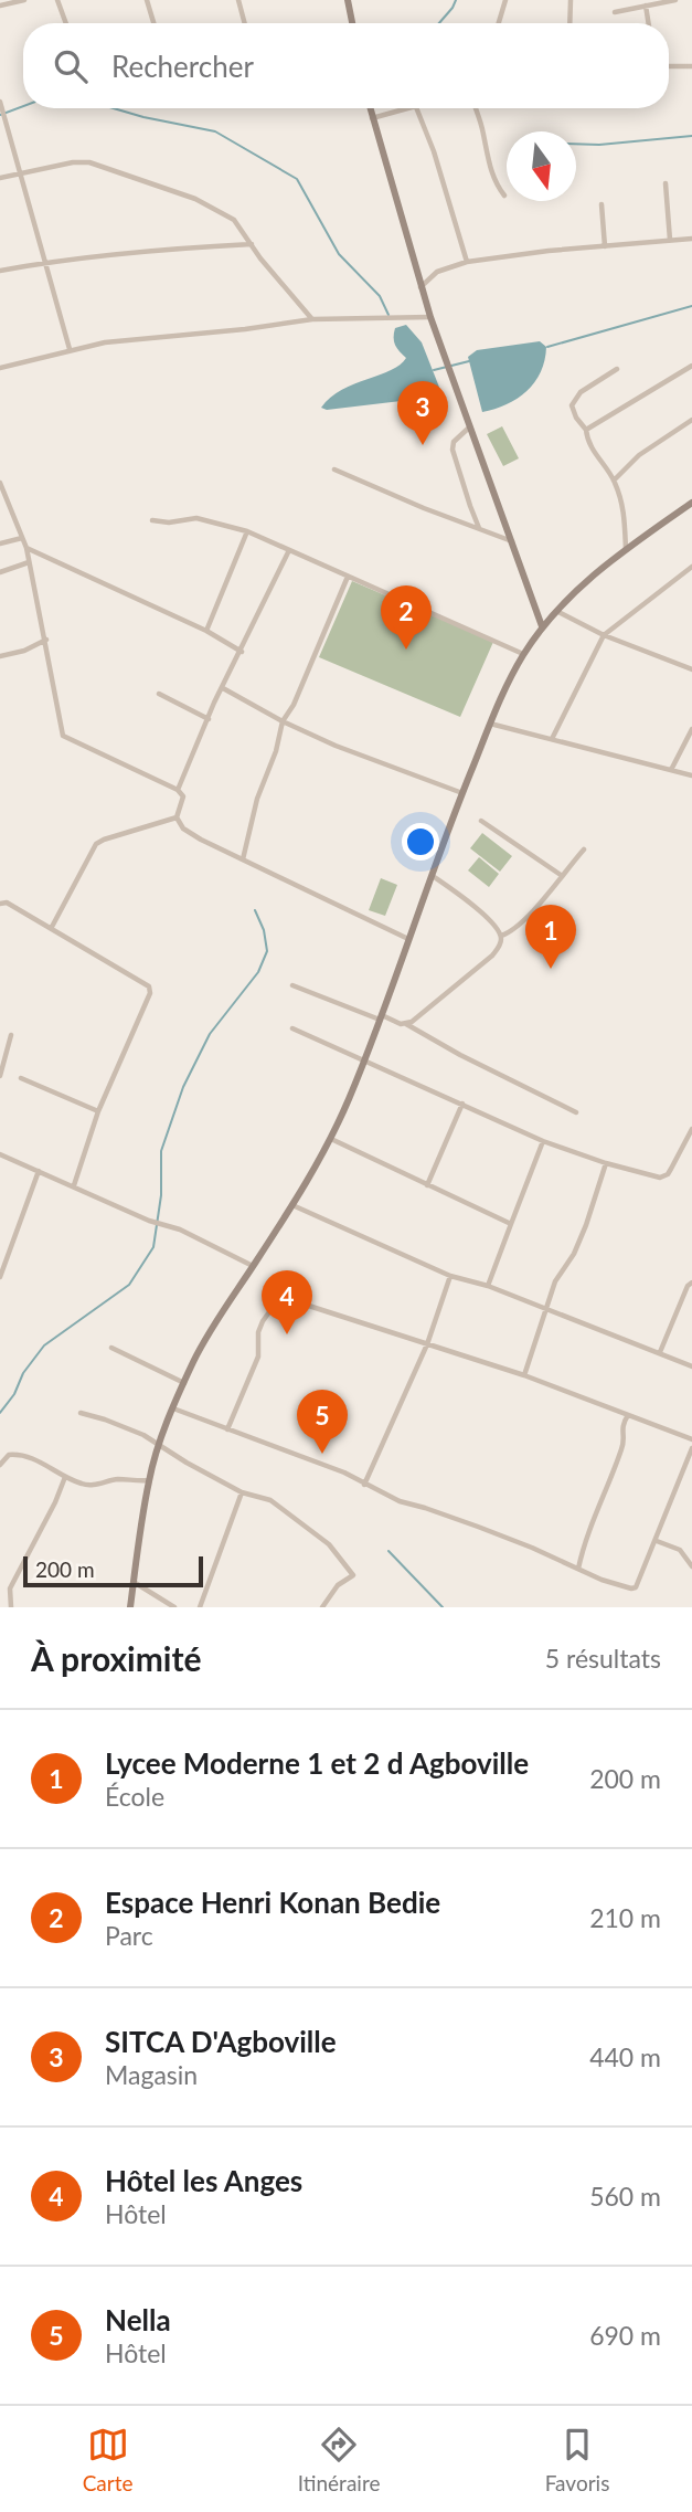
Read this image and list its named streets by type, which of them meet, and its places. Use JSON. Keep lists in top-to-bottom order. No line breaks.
{"scale_bar":"200 m","north":"bottom","page":{"search":"Rechercher","pins":["3","2","1","4","5"],"scale":"200 m","heading":["À proximité","5 résultats"],"list":[{"mark":"1","name":"Lycee Moderne 1 et 2 d Agboville","note":"École","value":"200 m"},{"mark":"2","name":"Espace Henri Konan Bedie","note":"Parc","value":"210 m"},{"mark":"3","name":"SITCA D'Agboville","note":"Magasin","value":"440 m"},{"mark":"4","name":"Hôtel les Anges","note":"Hôtel","value":"560 m"},{"mark":"5","name":"Nella","note":"Hôtel","value":"690 m"}],"nav":["Carte","Itinéraire","Favoris"]}}
